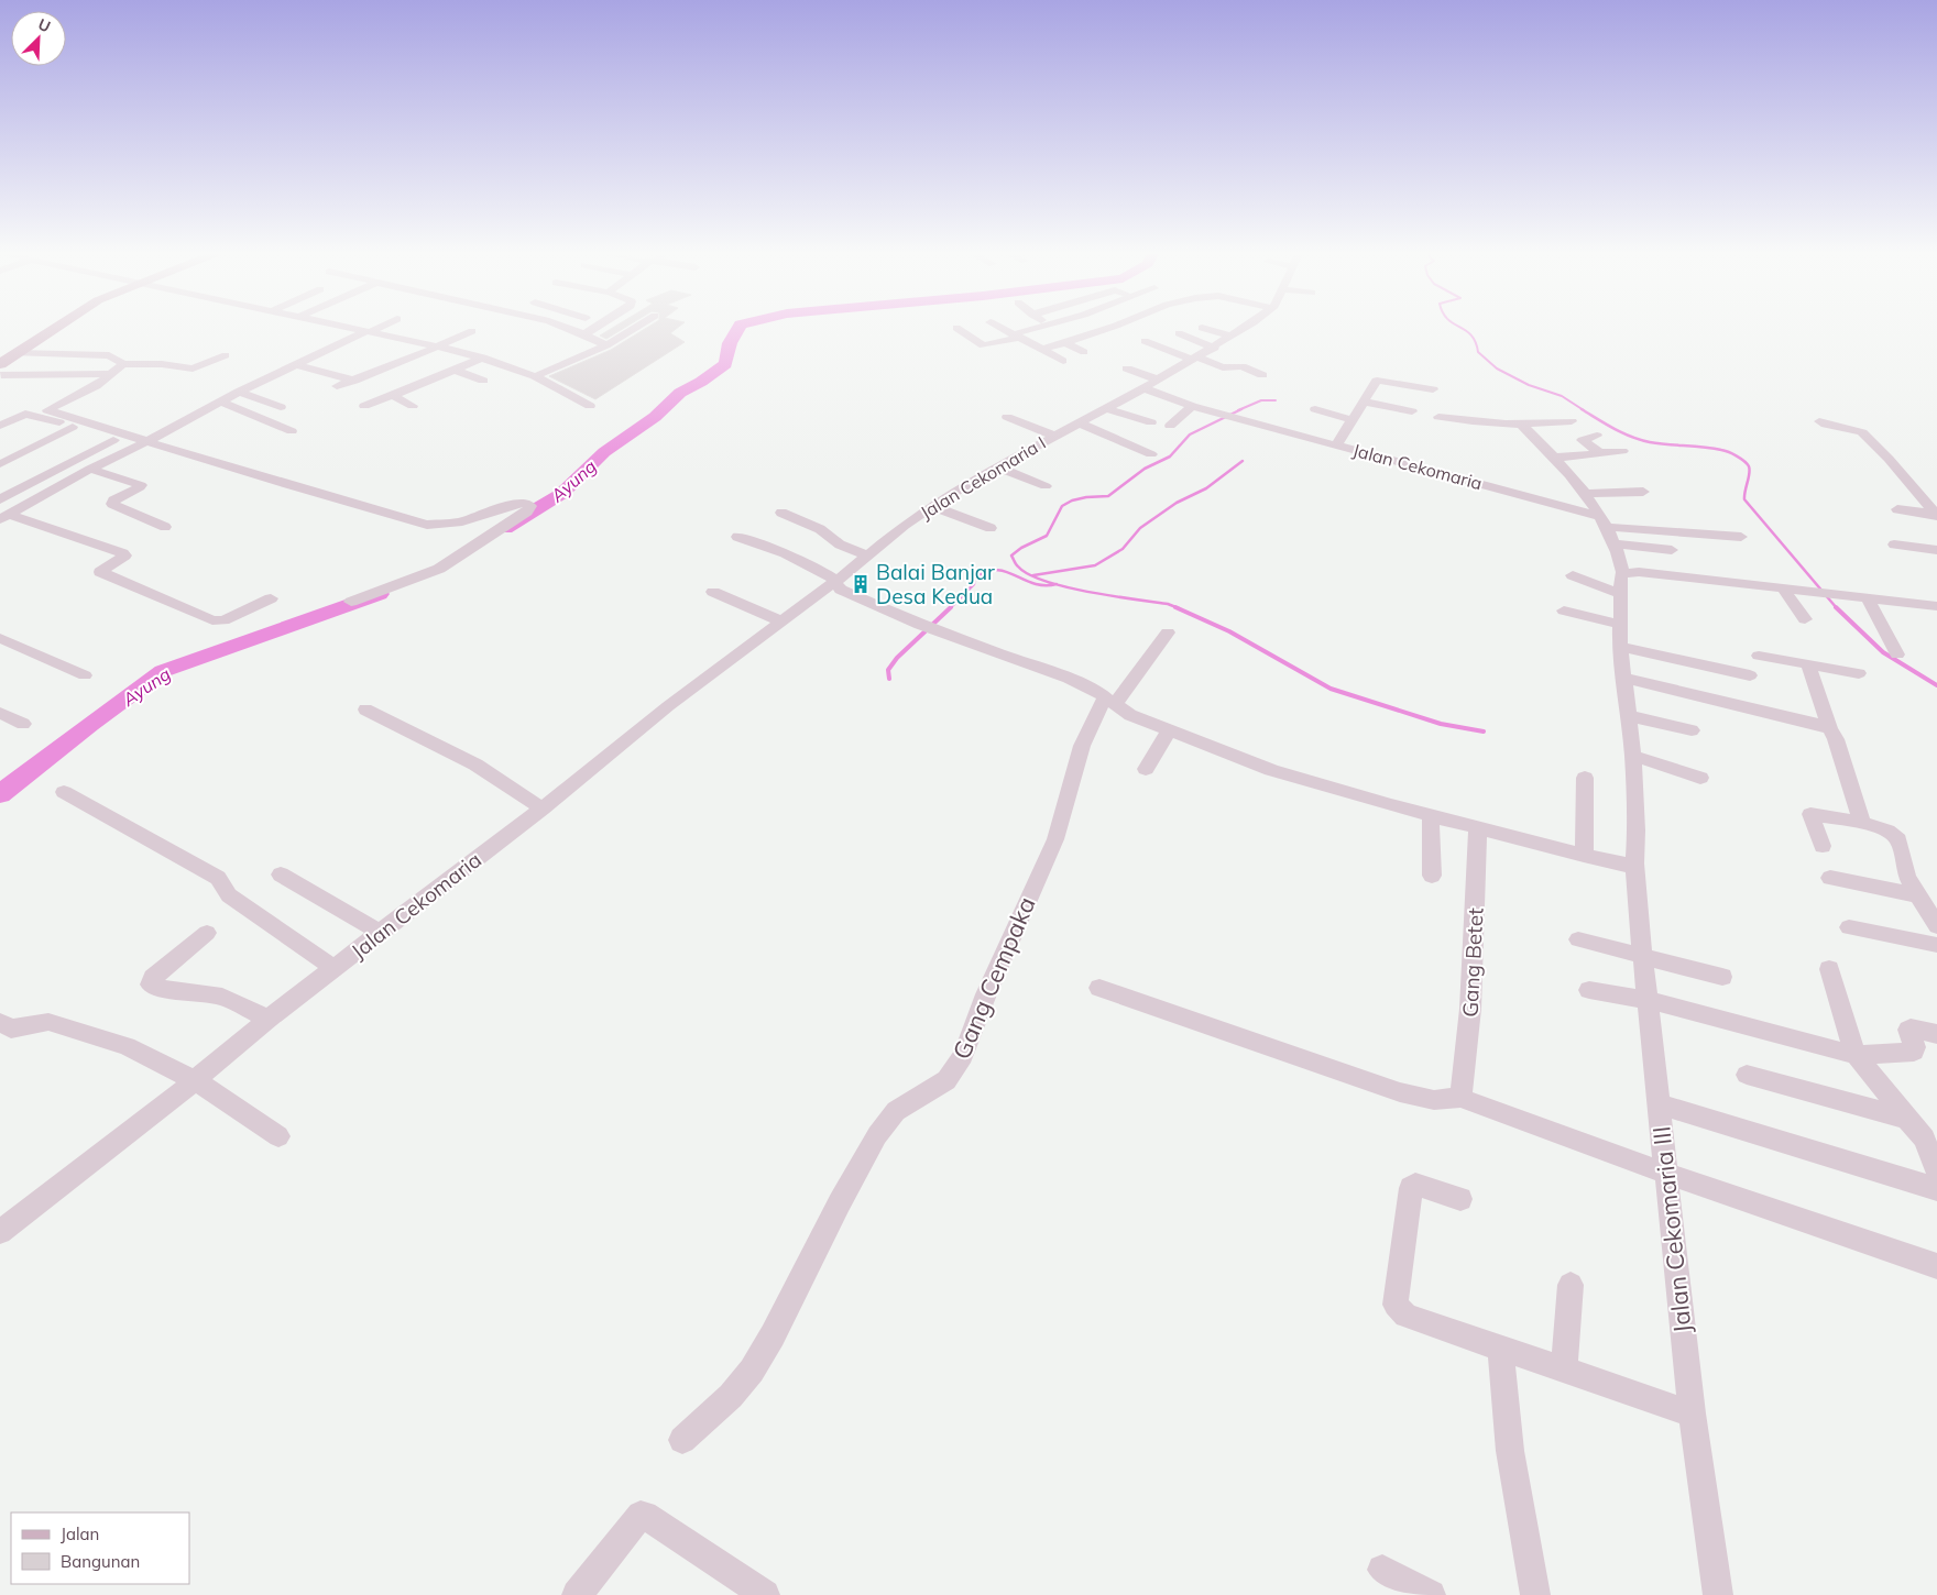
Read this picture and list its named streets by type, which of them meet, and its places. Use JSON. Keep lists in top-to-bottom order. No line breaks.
{"streets":{"street":["Jalan Cekomaria","Jalan Cekomaria I","Gang Betet","Gang Cempaka","Jalan Cekomaria III"]},"crossings":[["Jalan Cekomaria","Jalan Cekomaria I"]],"water":["Ayung"],"places":{"building":["Balai Banjar Desa Kedua"]},"legend":["Jalan","Bangunan"],"north":"top right"}
